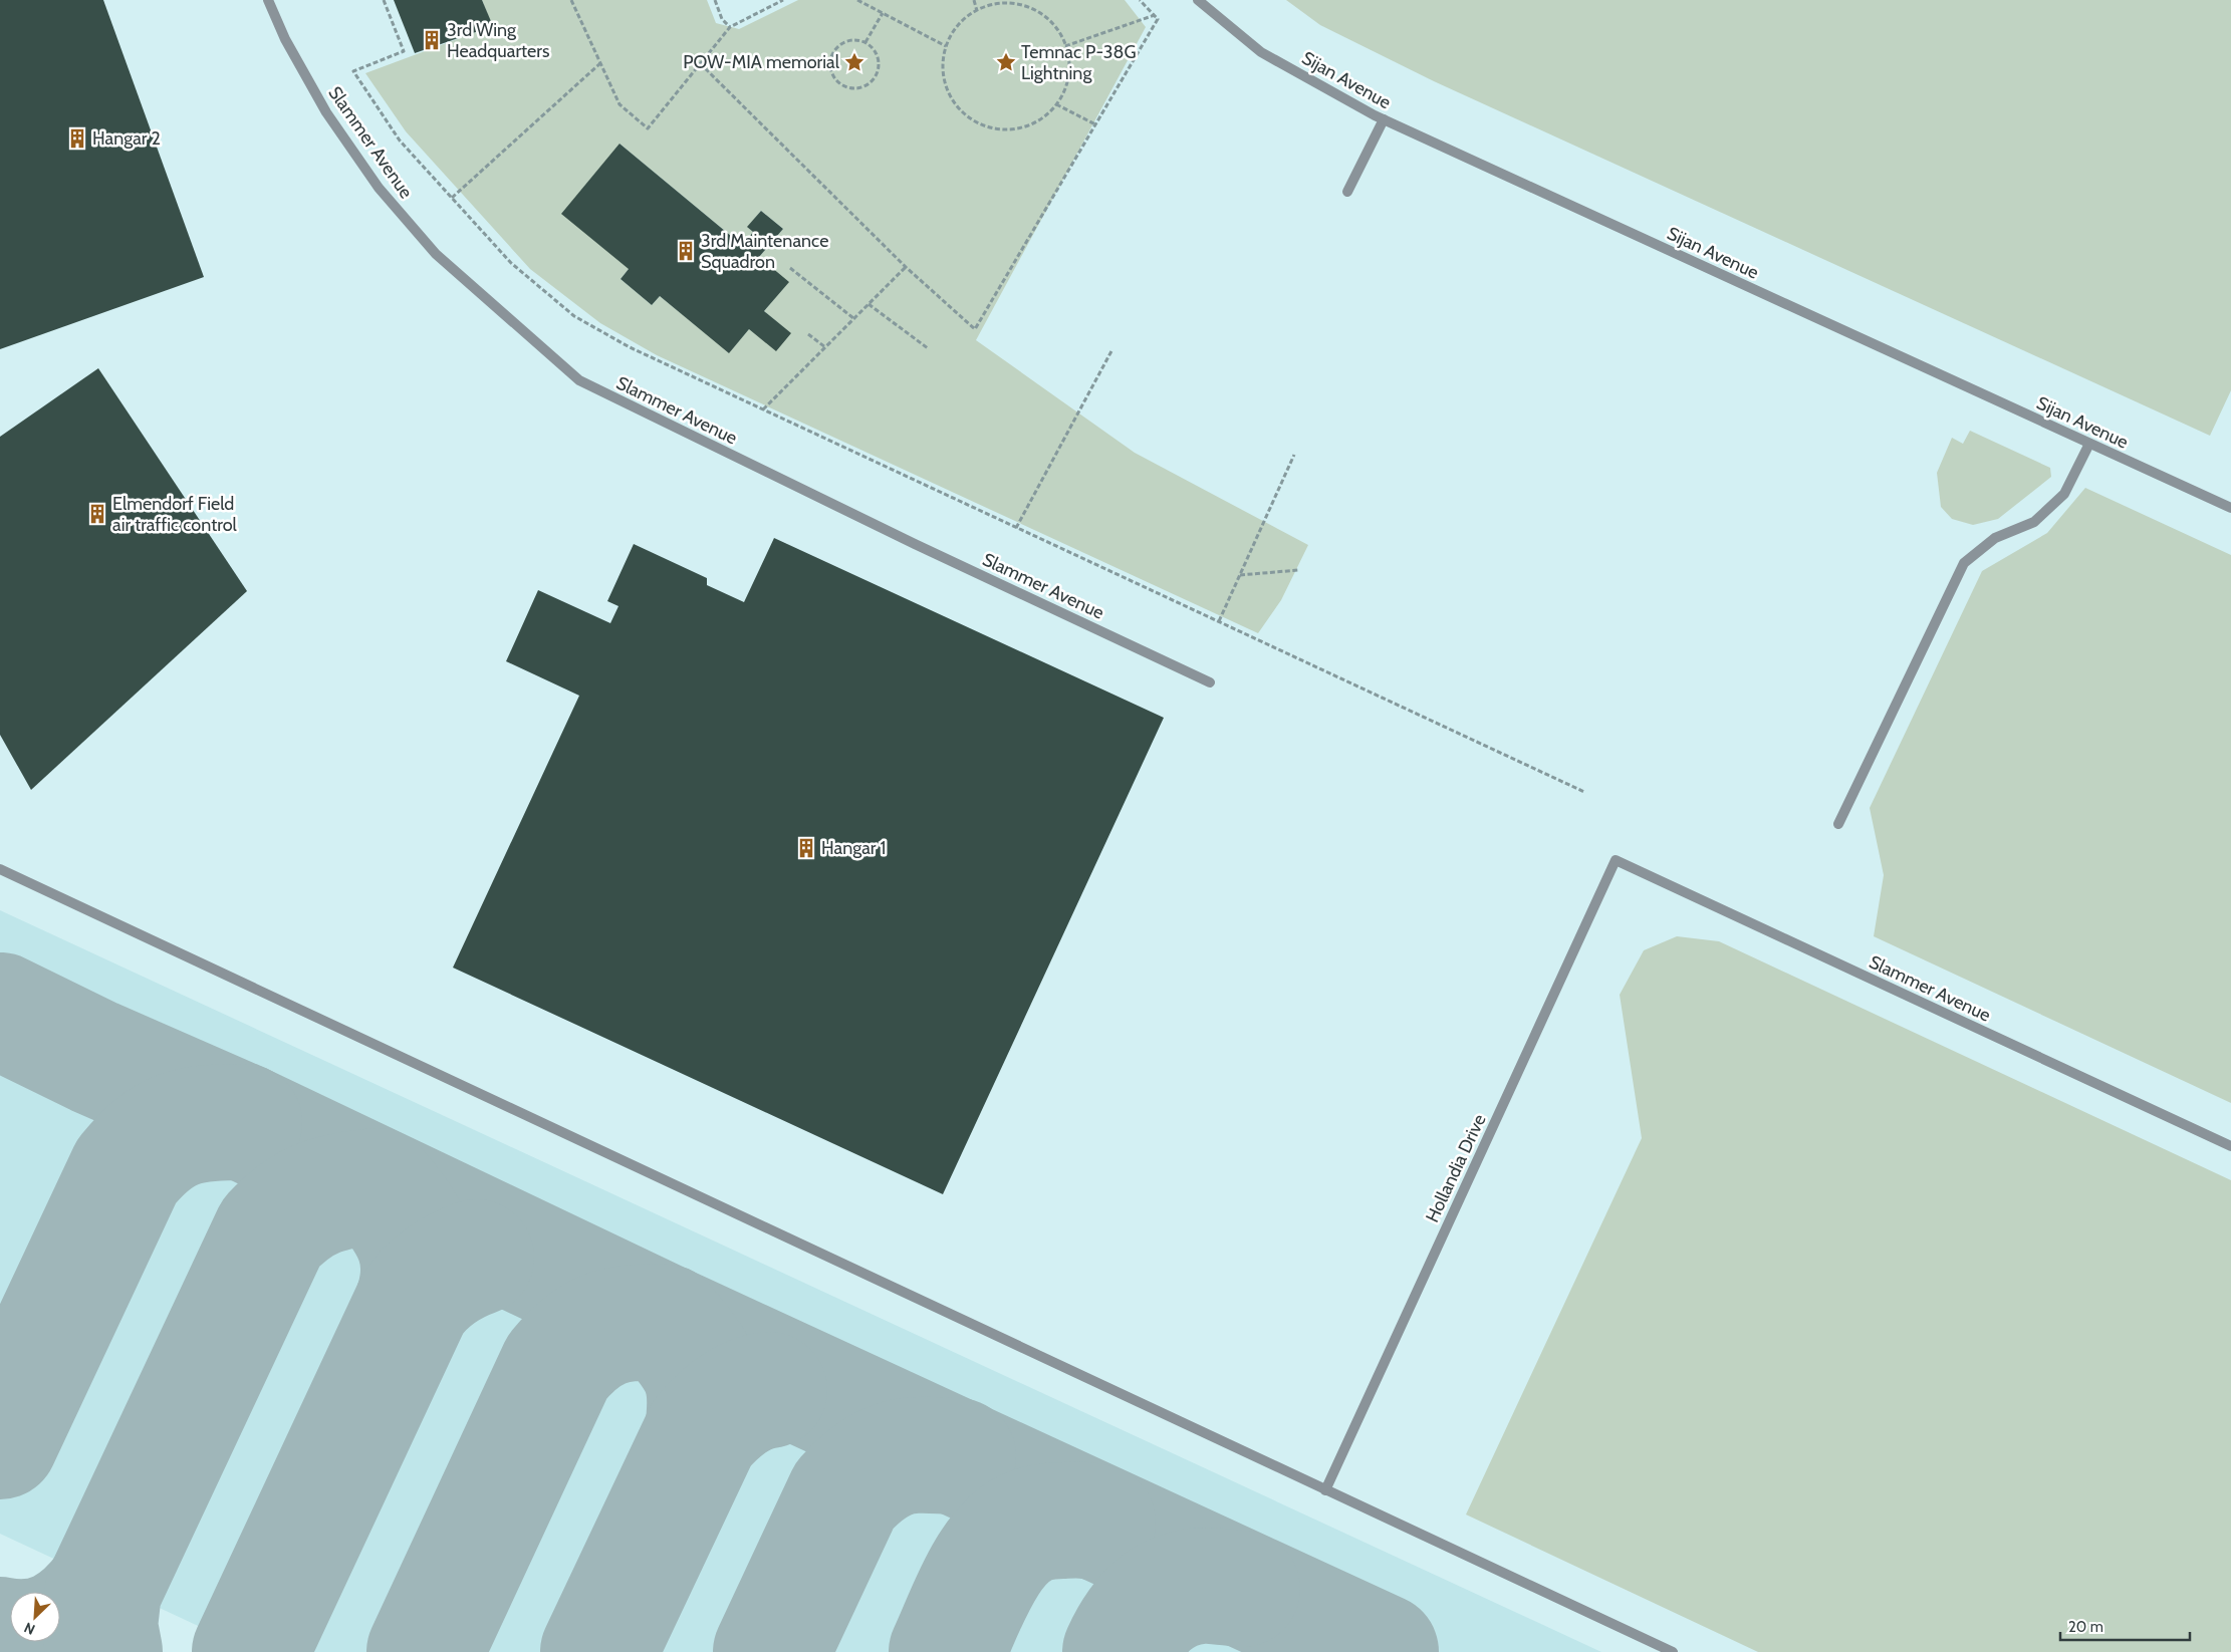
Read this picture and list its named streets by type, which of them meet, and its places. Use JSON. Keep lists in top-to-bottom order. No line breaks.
{"streets":{"street":["Sijan Avenue","Slammer Avenue","Hollandia Drive"]},"crossings":[["Slammer Avenue","Hollandia Drive"]],"places":{"building":["3rd Wing Headquarters","Hangar 2","3rd Maintenance Squadron","Elmendorf Field air traffic control","Hangar 1"],"place":["POW-MIA memorial","Temnac P-38G Lightning"]},"scale_bar":"20 m","north":"bottom left"}
